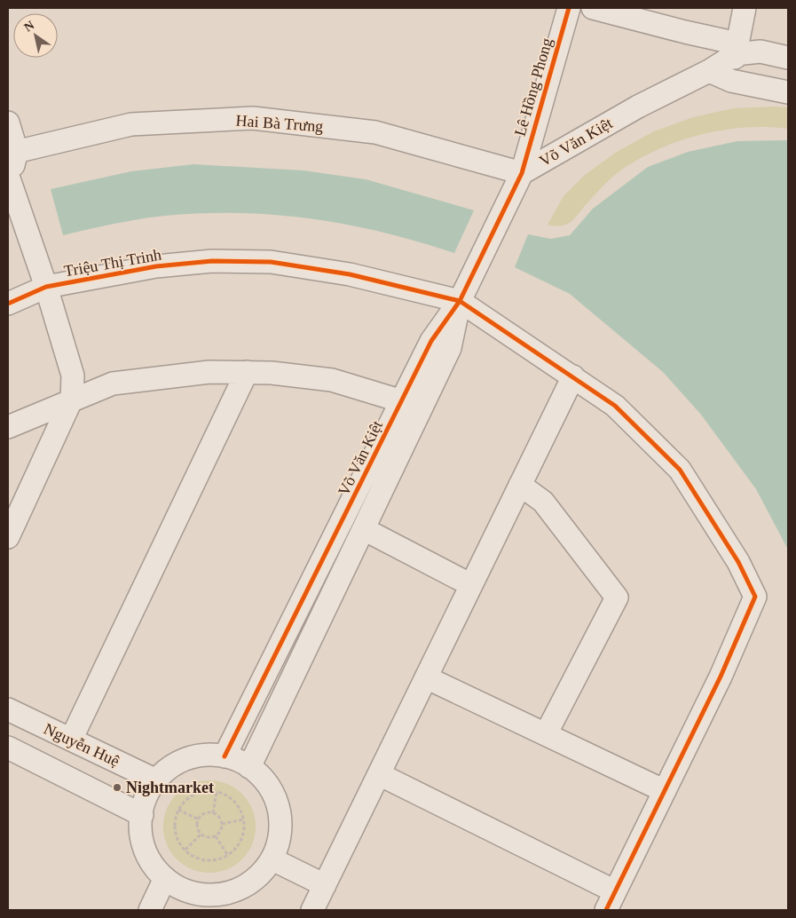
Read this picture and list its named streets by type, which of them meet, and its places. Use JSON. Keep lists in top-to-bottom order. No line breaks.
{"streets":{"street":["Lê Hồng Phong","Hai Bà Trưng","Võ Văn Kiệt","Triệu Thị Trinh","Nguyễn Huệ"]},"crossings":[["Lê Hồng Phong","Hai Bà Trưng"],["Lê Hồng Phong","Võ Văn Kiệt"],["Hai Bà Trưng","Võ Văn Kiệt"],["Võ Văn Kiệt","Triệu Thị Trinh"]],"places":["Nightmarket"],"north":"top left"}
